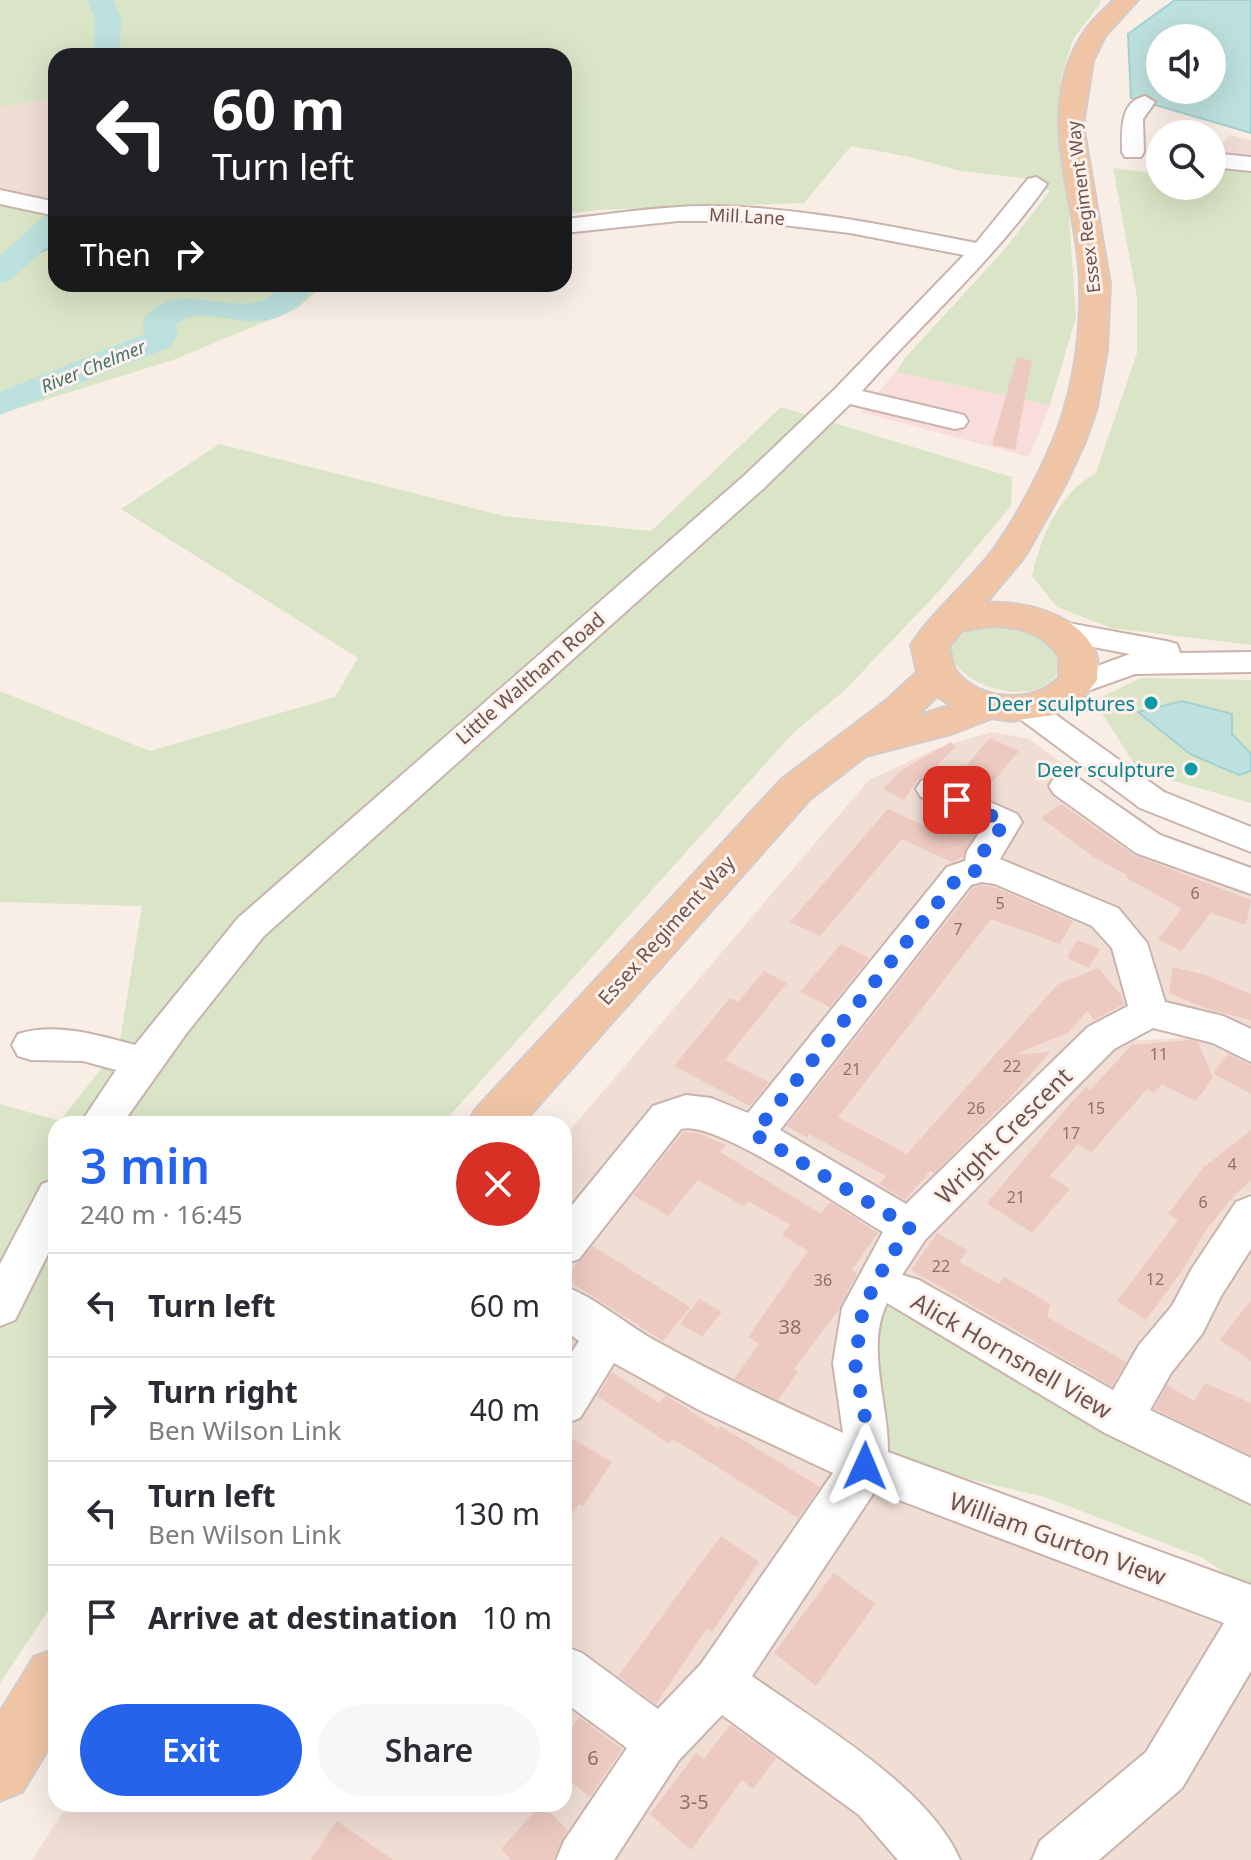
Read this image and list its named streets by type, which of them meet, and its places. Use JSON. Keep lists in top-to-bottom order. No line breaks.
{"streets":{"main road":["Essex Regiment Way"],"street":["Mill Lane","Little Waltham Road","Wright Crescent","Alick Hornsnell View","William Gurton View"]},"crossings":[["Mill Lane","Little Waltham Road"],["Wright Crescent","William Gurton View"]],"water":["River Chelmer"],"places":["Deer sculptures","Deer sculpture"],"house_numbers":["6","5","7","11","22","21","26","15","17","4","21","6","22","12","36","38","6","3-5"],"page":{"turn":["60 m","Turn left"],"then":"Then","heading":["3 min","240 m · 16:45"],"list":[{"name":"Turn left","value":"60 m"},{"name":"Turn right","note":"Ben Wilson Link","value":"40 m"},{"name":"Turn left","note":"Ben Wilson Link","value":"130 m"},{"name":"Arrive at destination","value":"10 m"}],"buttons":["Exit","Share"]}}
